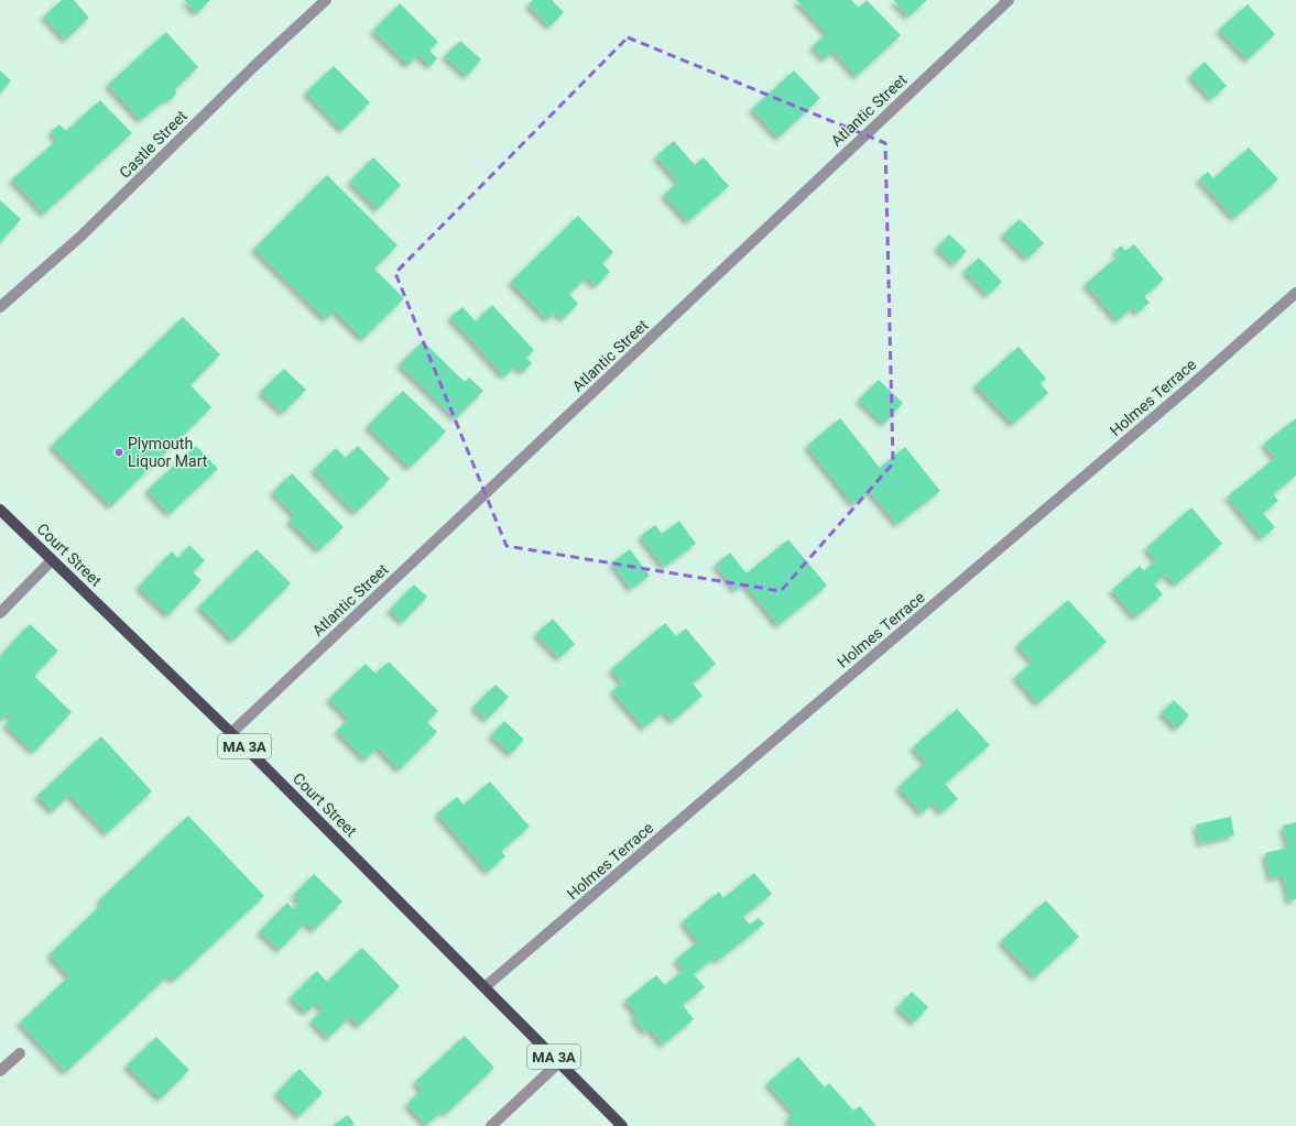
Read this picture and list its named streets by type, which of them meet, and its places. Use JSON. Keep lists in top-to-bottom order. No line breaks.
{"streets":{"main road":["Court Street","MA 3A"],"street":["Atlantic Street","Castle Street","Holmes Terrace"]},"crossings":[["Atlantic Street","Court Street"],["Holmes Terrace","Court Street"]],"places":["Plymouth Liquor Mart"]}
